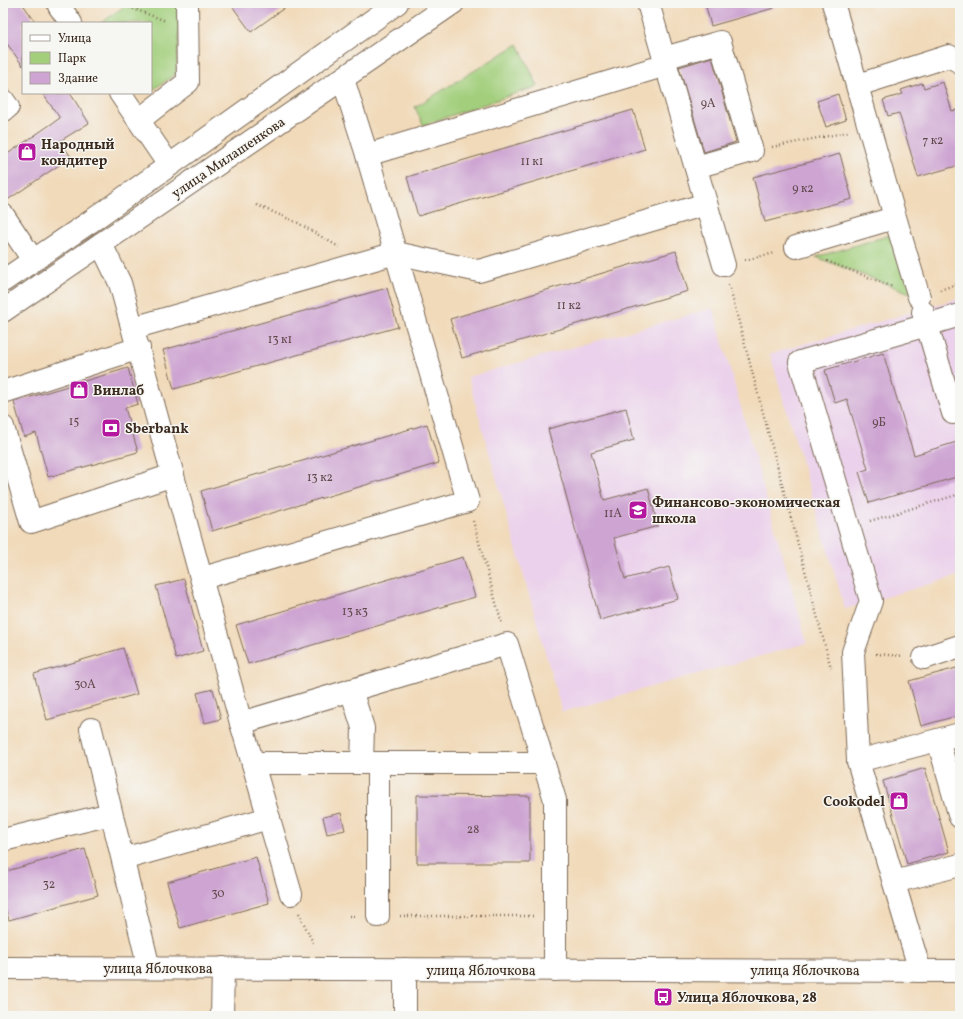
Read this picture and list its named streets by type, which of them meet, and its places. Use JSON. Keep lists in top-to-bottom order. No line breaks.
{"streets":{"main road":["улица Милашенкова","улица Яблочкова"]},"places":{"shop":["Народный кондитер","Винлаб","Cookodel"],"bank":["Sberbank"],"school or university":["Финансово-экономическая школа"],"bus stop":["Улица Яблочкова, 28"]},"house_numbers":["9А","7 к2","11 к1","9 к2","11 к2","13 к1","15","9Б","13 к2","11А","13 к3","30А","28","32","30"],"legend":["Улица","Парк","Здание"]}
